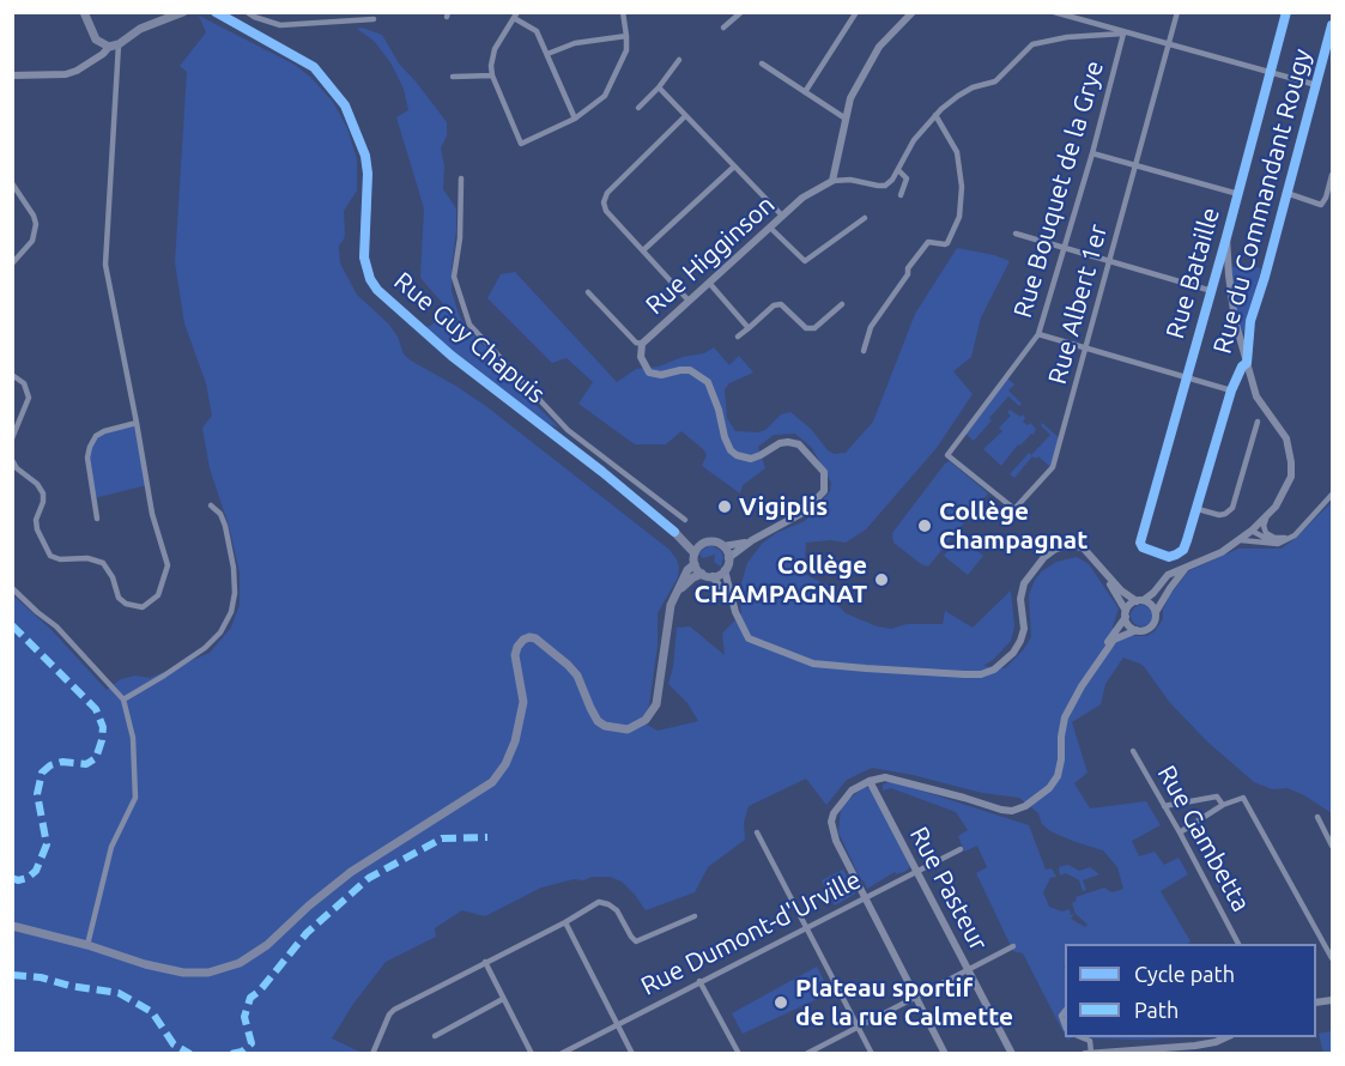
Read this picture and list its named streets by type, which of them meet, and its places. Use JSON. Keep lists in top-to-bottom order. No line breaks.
{"streets":{"main road":["Rue Guy Chapuis"],"street":["Rue Bouquet de la Grye","Rue du Commandant Rougy","Rue Higginson","Rue Bataille","Rue Albert 1er","Rue Gambetta","Rue Pasteur","Rue Dumont-d'Urville"]},"crossings":[["Rue Bouquet de la Grye","Rue Albert 1er"],["Rue du Commandant Rougy","Rue Bataille"],["Rue Higginson","Rue Guy Chapuis"],["Rue Pasteur","Rue Dumont-d'Urville"]],"places":["Vigiplis","Collège Champagnat","Collège CHAMPAGNAT","Plateau sportif de la rue Calmette"],"legend":["Cycle path","Path"]}
